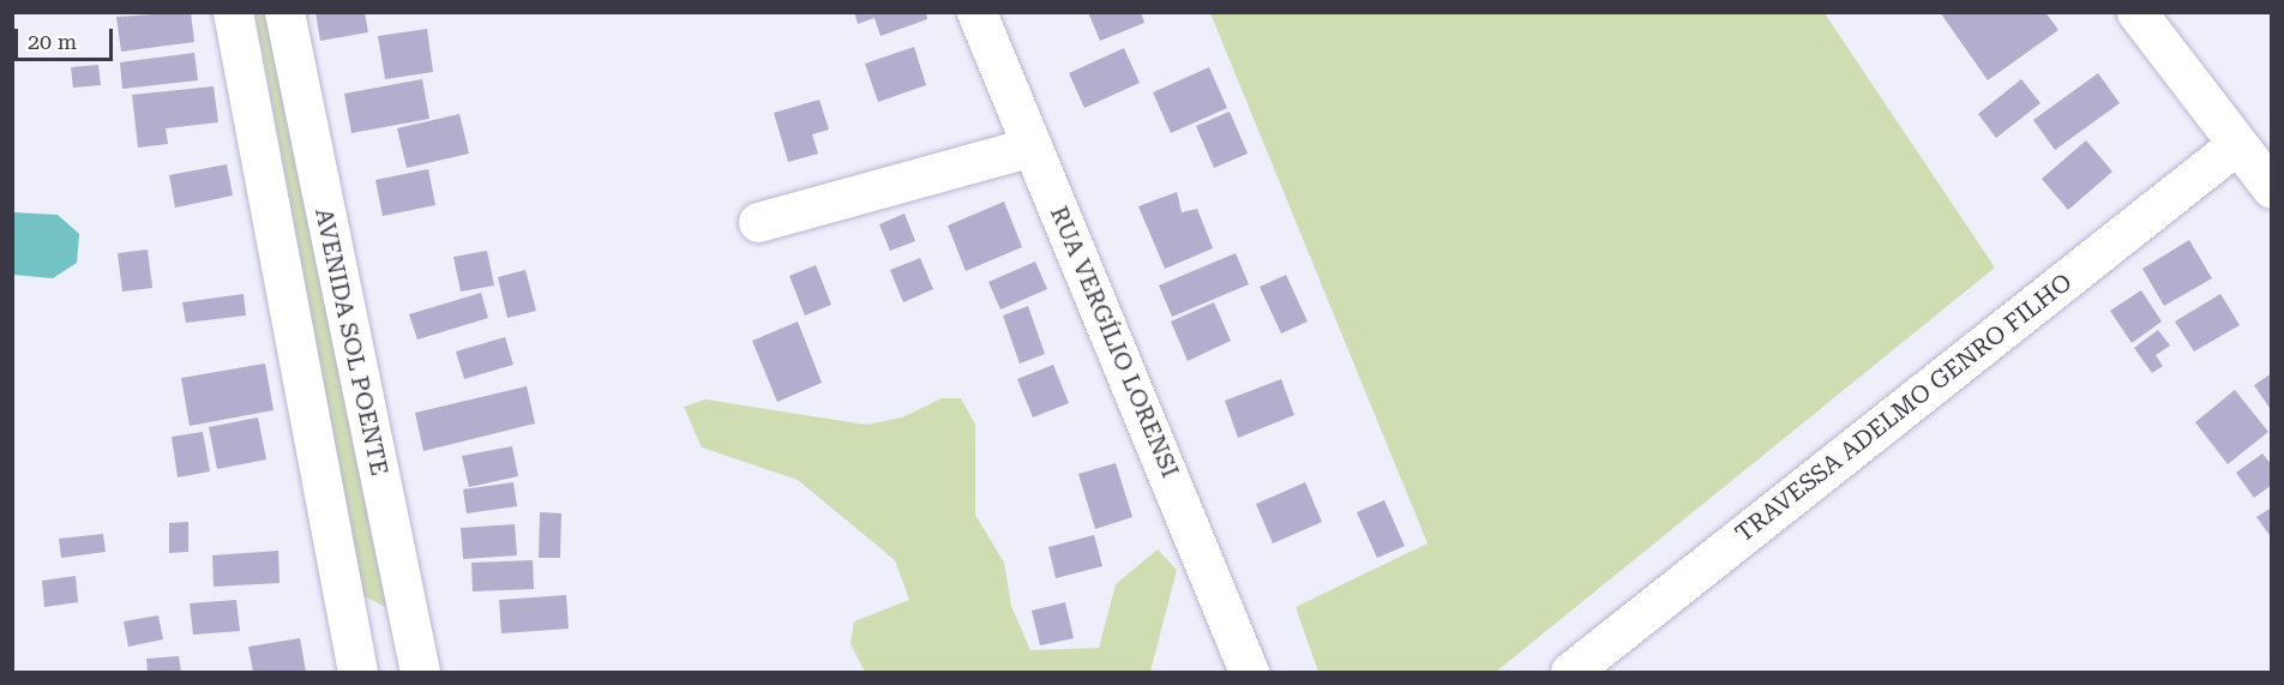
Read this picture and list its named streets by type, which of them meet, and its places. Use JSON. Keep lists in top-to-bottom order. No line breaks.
{"streets":{"street":["AVENIDA SOL POENTE","RUA VERGÍLIO LORENSI","TRAVESSA ADELMO GENRO FILHO"]},"scale_bar":"20 m"}
